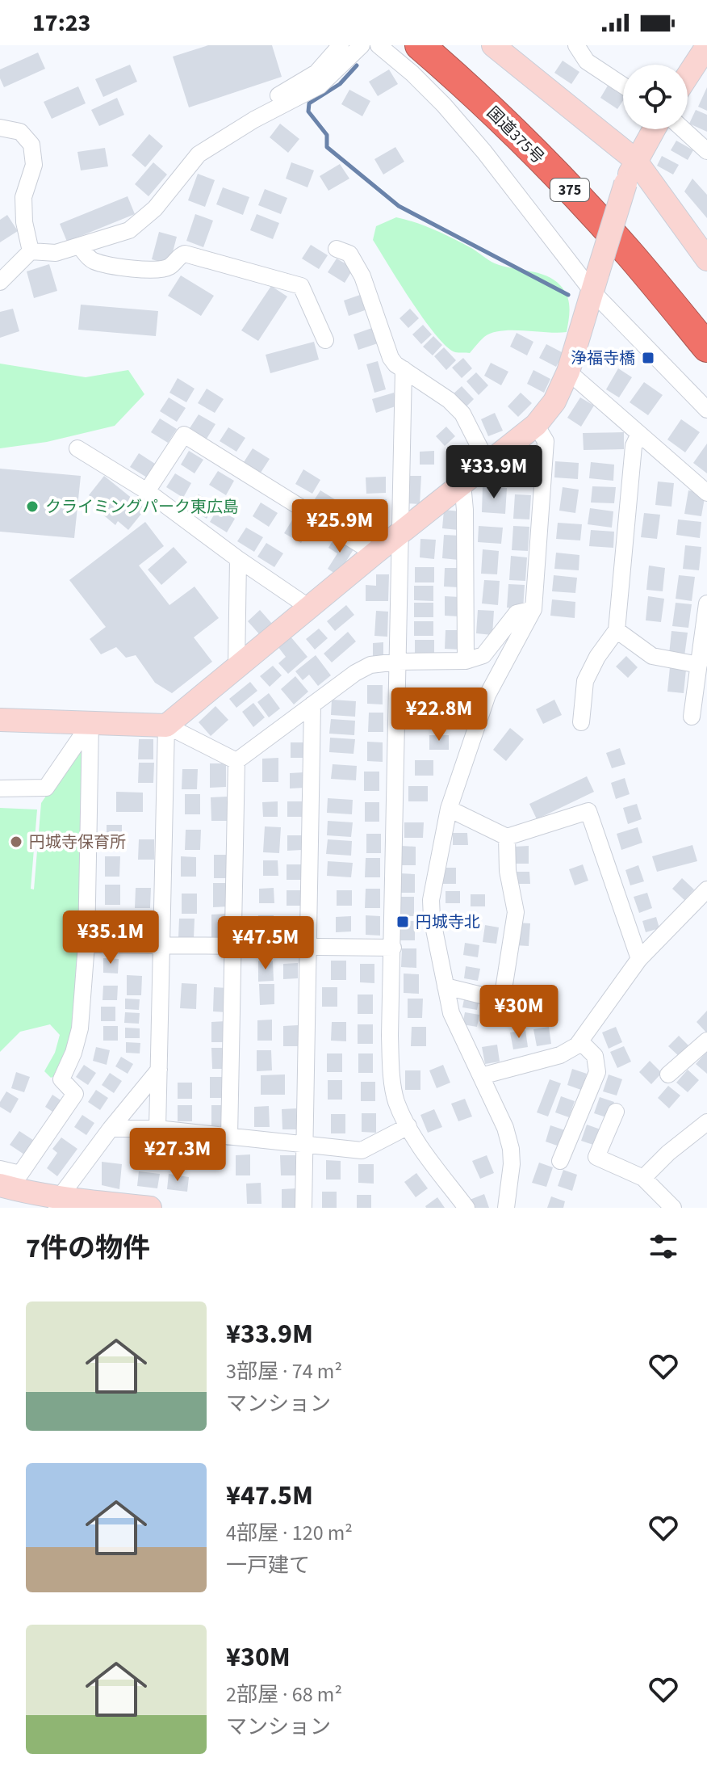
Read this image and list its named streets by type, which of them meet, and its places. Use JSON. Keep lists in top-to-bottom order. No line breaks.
{"streets":{"highway":["国道375号","375"]},"places":{"transit":["浄福寺橋","円城寺北"],"other":["クライミングパーク東広島","円城寺保育所"]},"page":{"status":"17:23","price":["¥33.9M","¥25.9M","¥22.8M","¥35.1M","¥47.5M","¥30M","¥27.3M"],"heading":"7件の物件","list":[{"name":"¥33.9M","note":"3部屋 · 74 m² · マンション"},{"name":"¥47.5M","note":"4部屋 · 120 m² · 一戸建て"},{"name":"¥30M","note":"2部屋 · 68 m² · マンション"}]}}
